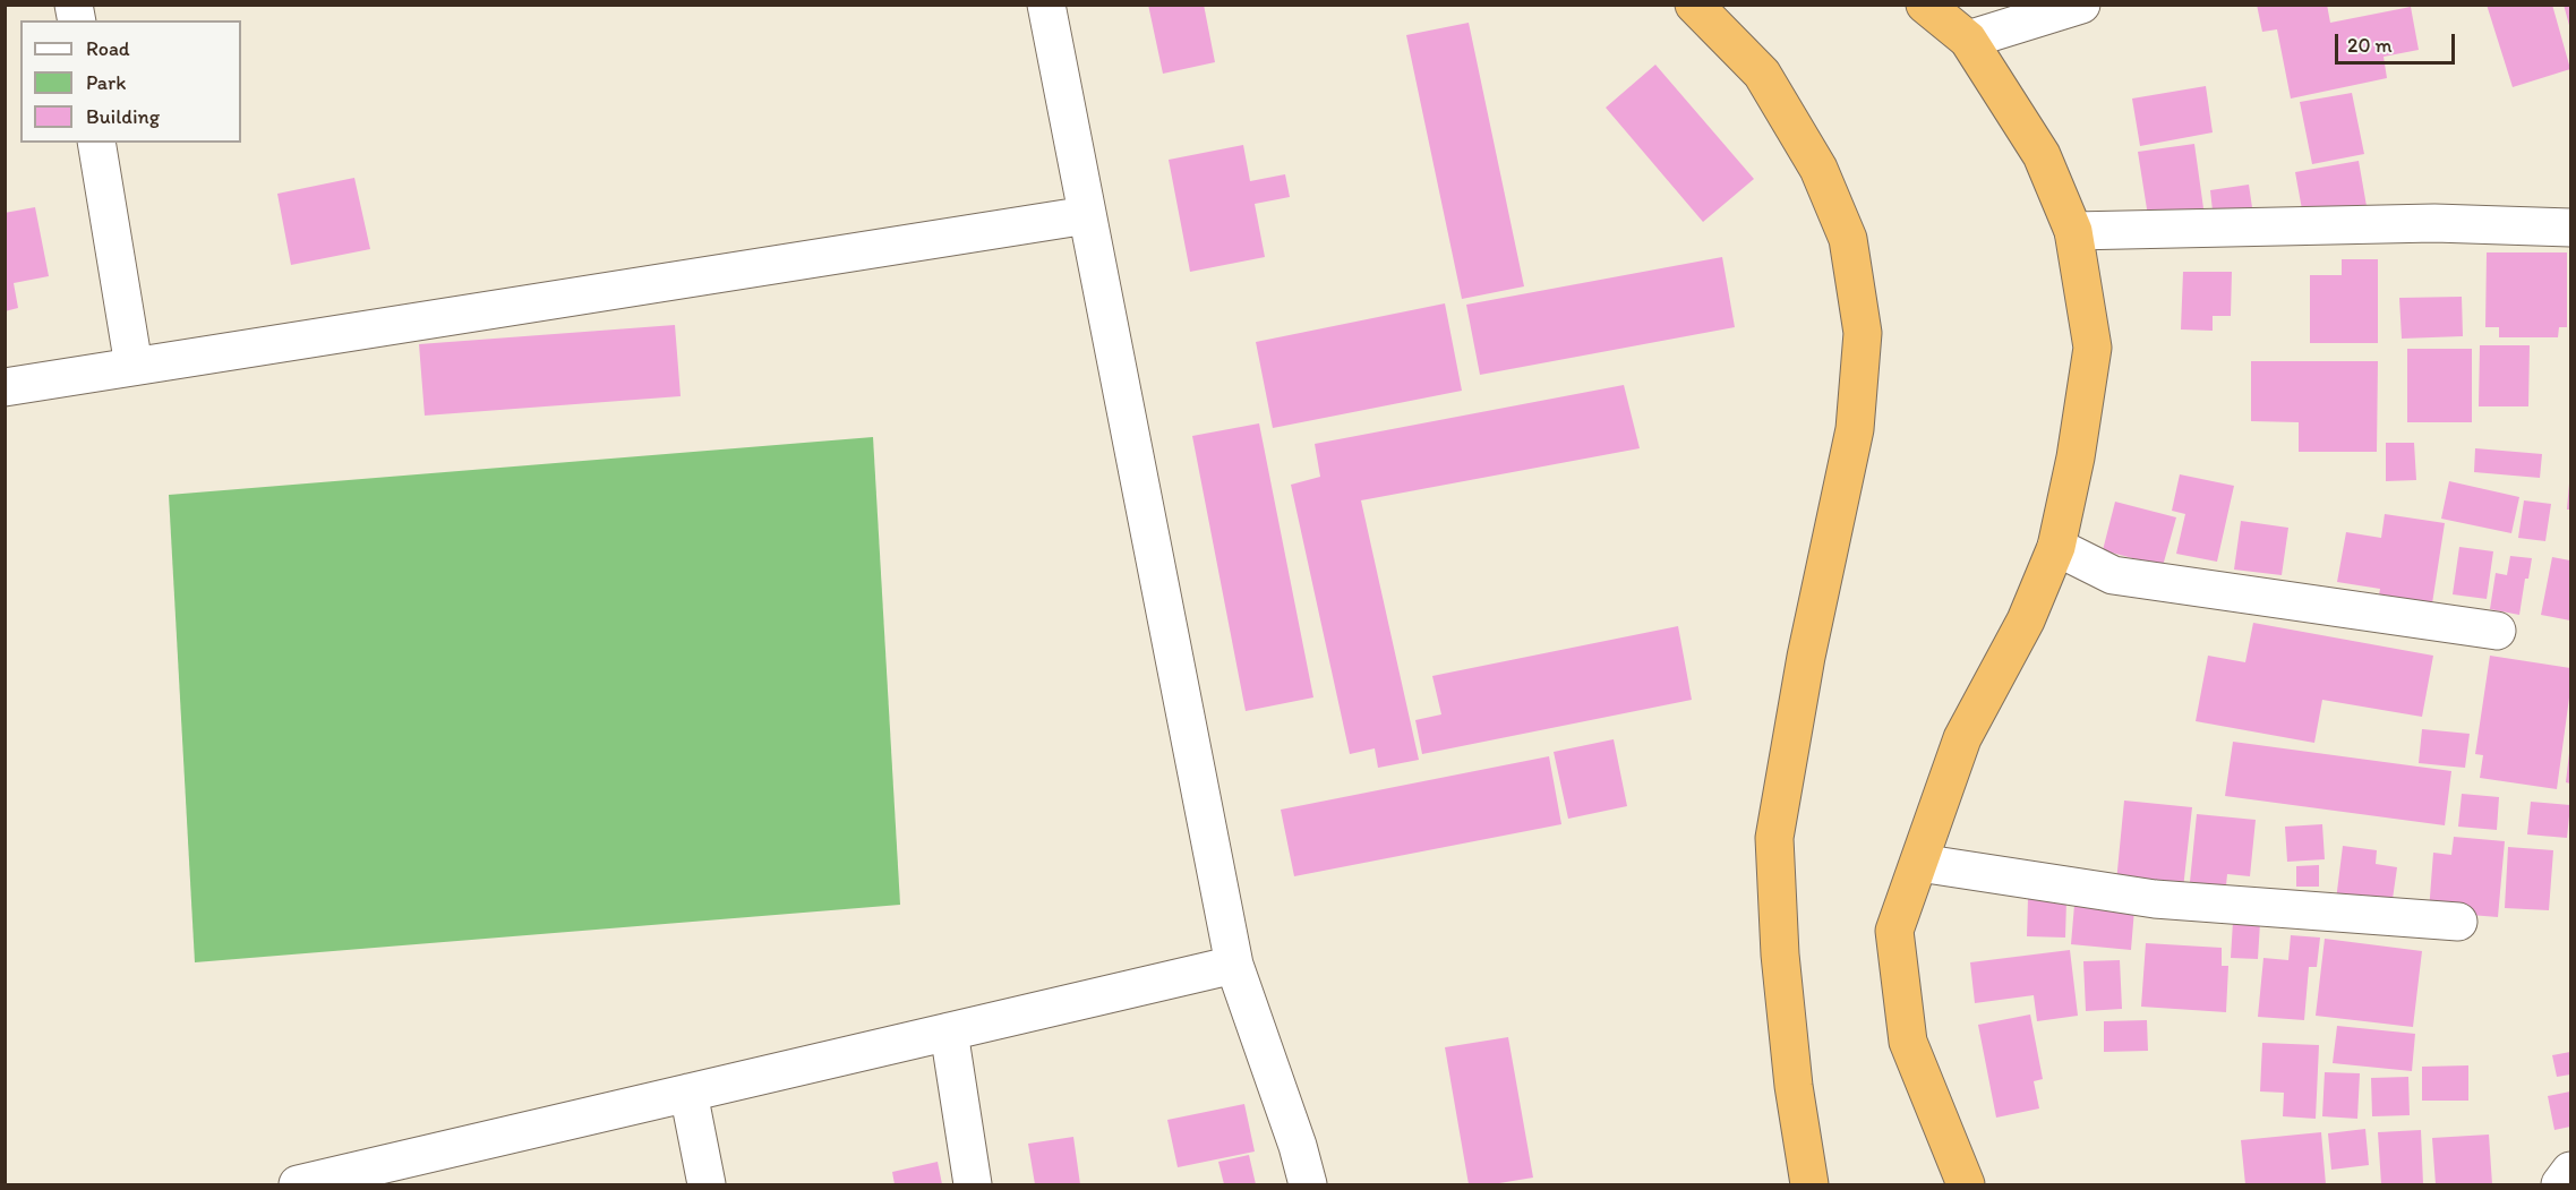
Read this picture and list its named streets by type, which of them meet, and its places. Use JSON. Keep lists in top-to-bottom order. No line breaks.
{"legend":["Road","Park","Building"],"scale_bar":"20 m"}
